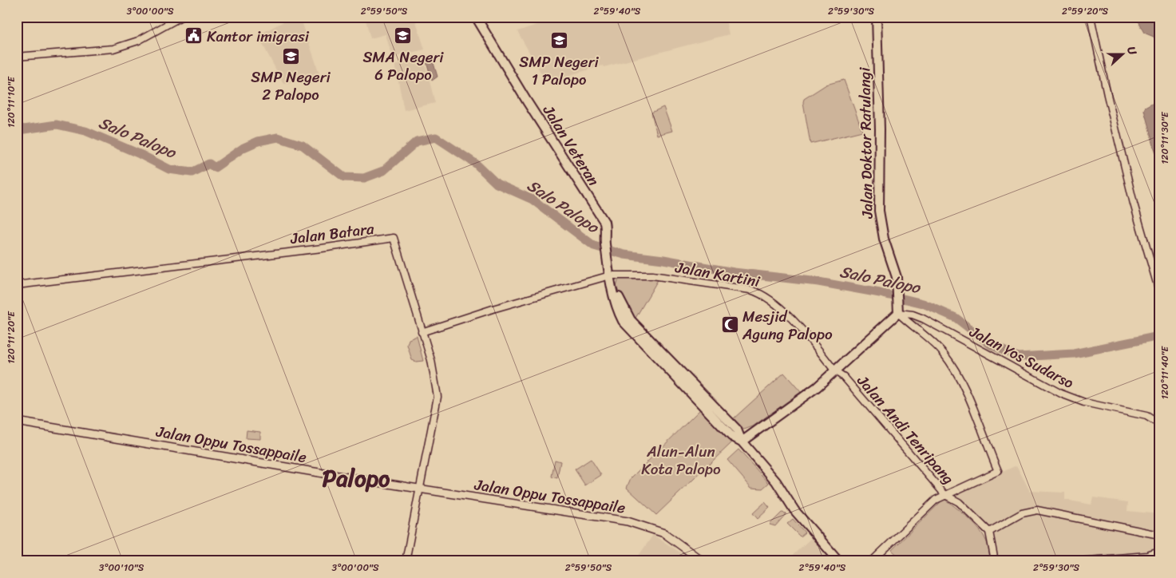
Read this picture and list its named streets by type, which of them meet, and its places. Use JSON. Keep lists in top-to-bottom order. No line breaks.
{"streets":{"highway":["Jalan Doktor Ratulangi","Jalan Veteran"],"main road":["Jalan Oppu Tossappaile"],"street":["Jalan Batara","Jalan Kartini","Jalan Yos Sudarso","Jalan Andi Tenripang"]},"crossings":[["Jalan Doktor Ratulangi","Jalan Yos Sudarso"],["Jalan Veteran","Jalan Kartini"],["Jalan Batara","Jalan Kartini"],["Jalan Batara","Jalan Oppu Tossappaile"],["Jalan Kartini","Jalan Andi Tenripang"]],"districts":["Palopo"],"water":["Salo Palopo"],"parks":["Alun-Alun Kota Palopo"],"places":{"public building":["Kantor imigrasi"],"school or university":["SMA Negeri 6 Palopo","SMP Negeri 1 Palopo","SMP Negeri 2 Palopo"],"mosque":["Mesjid Agung Palopo"]},"north":"right","coordinates":["3°00'00\"S","2°59'50\"S","2°59'40\"S","2°59'30\"S","2°59'20\"S","120°11'10\"E","120°11'30\"E","120°11'20\"E","120°11'40\"E","3°00'10\"S"]}
